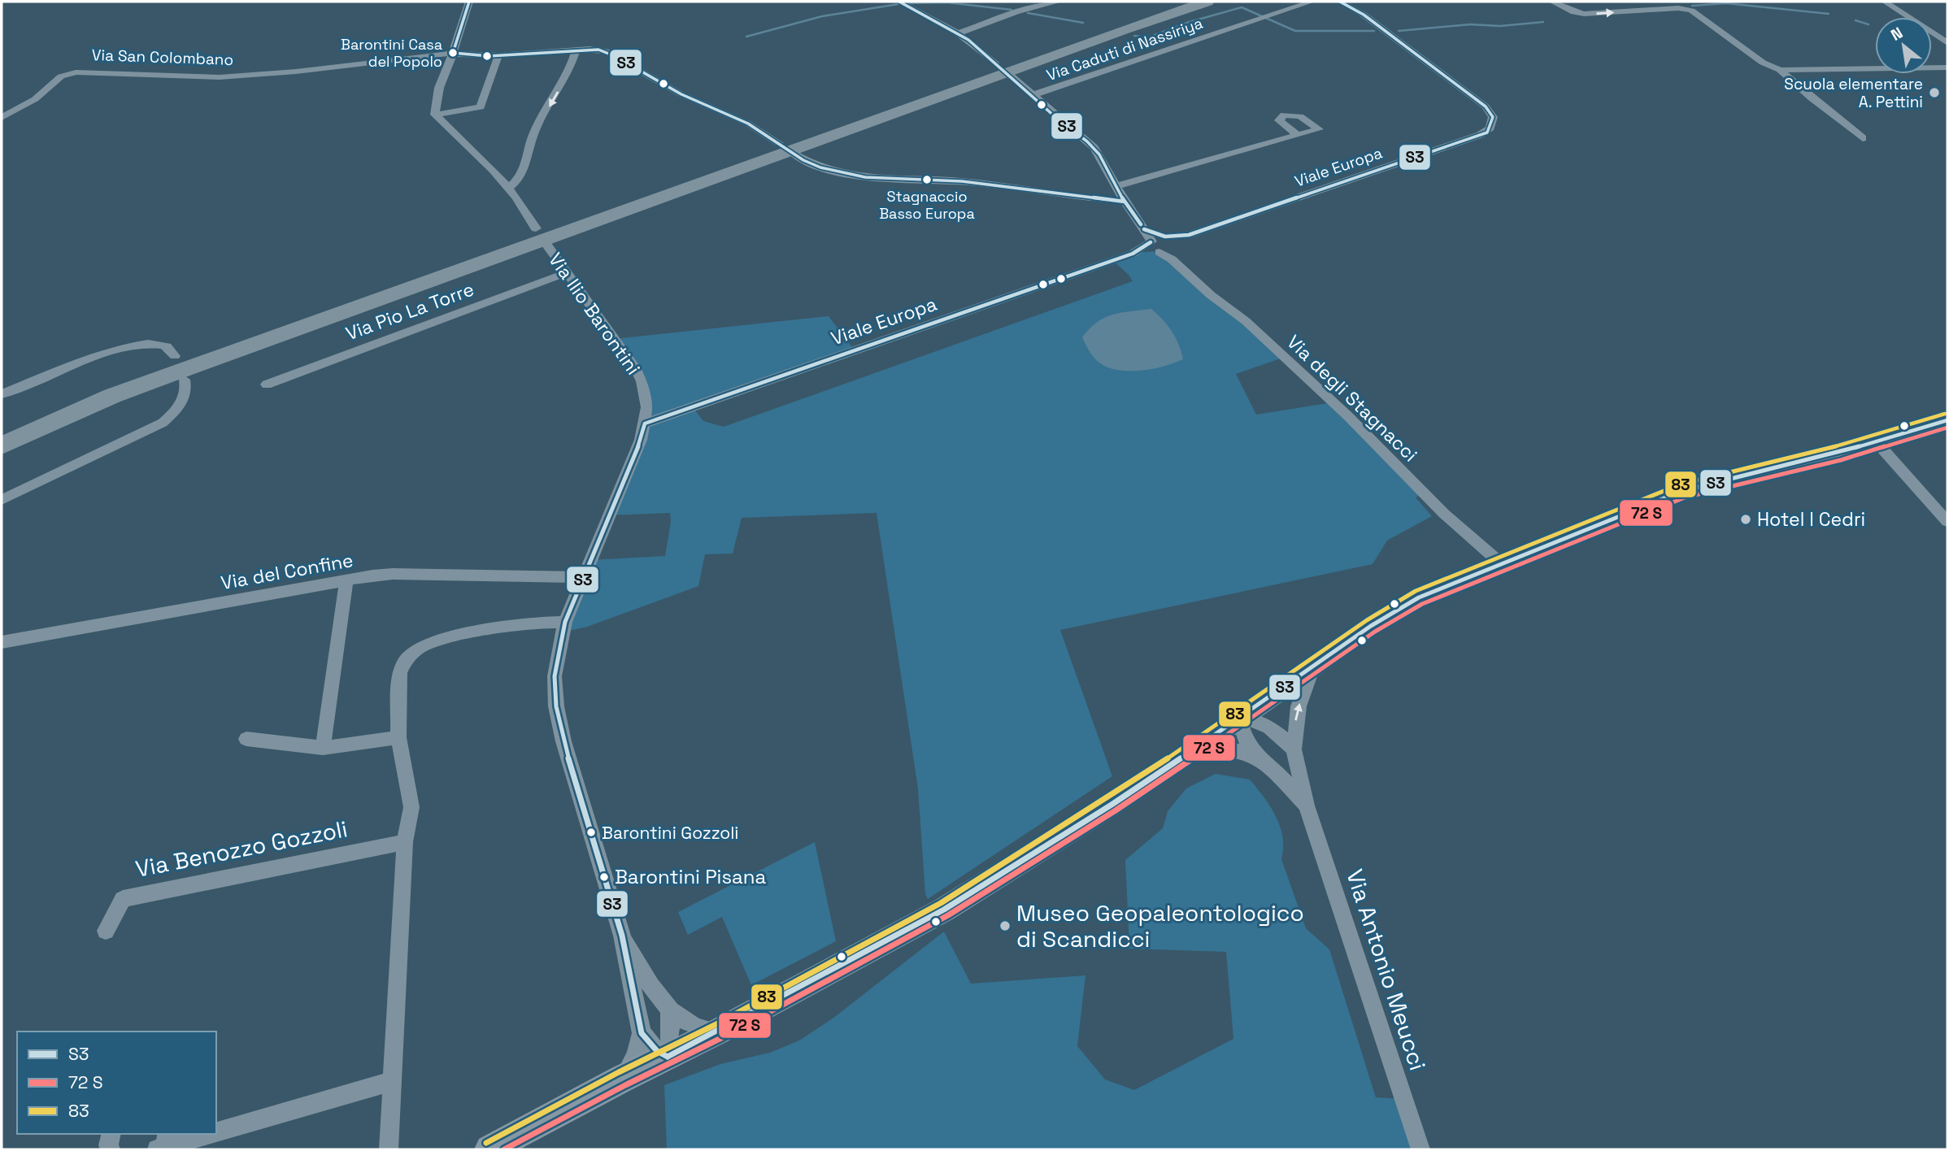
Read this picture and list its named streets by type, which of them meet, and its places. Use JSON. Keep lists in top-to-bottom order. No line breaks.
{"streets":{"street":["Via Caduti di Nassiriya","Via San Colombano","Viale Europa","Via Pio La Torre","Via Ilio Barontini","Via degli Stagnacci","Via del Confine","Via Benozzo Gozzoli","Via Antonio Meucci"]},"crossings":[["Viale Europa","Via Ilio Barontini"],["Viale Europa","Via degli Stagnacci"],["Via Pio La Torre","Via Ilio Barontini"],["Via Ilio Barontini","Via del Confine"]],"places":["Barontini Casa del Popolo","Scuola elementare A. Pettini","Stagnaccio Basso Europa","Hotel I Cedri","Barontini Gozzoli","Barontini Pisana","Museo Geopaleontologico di Scandicci"],"lines":["transit line S3","transit line 83"],"legend":["S3","72 S","83"],"north":"top left"}
